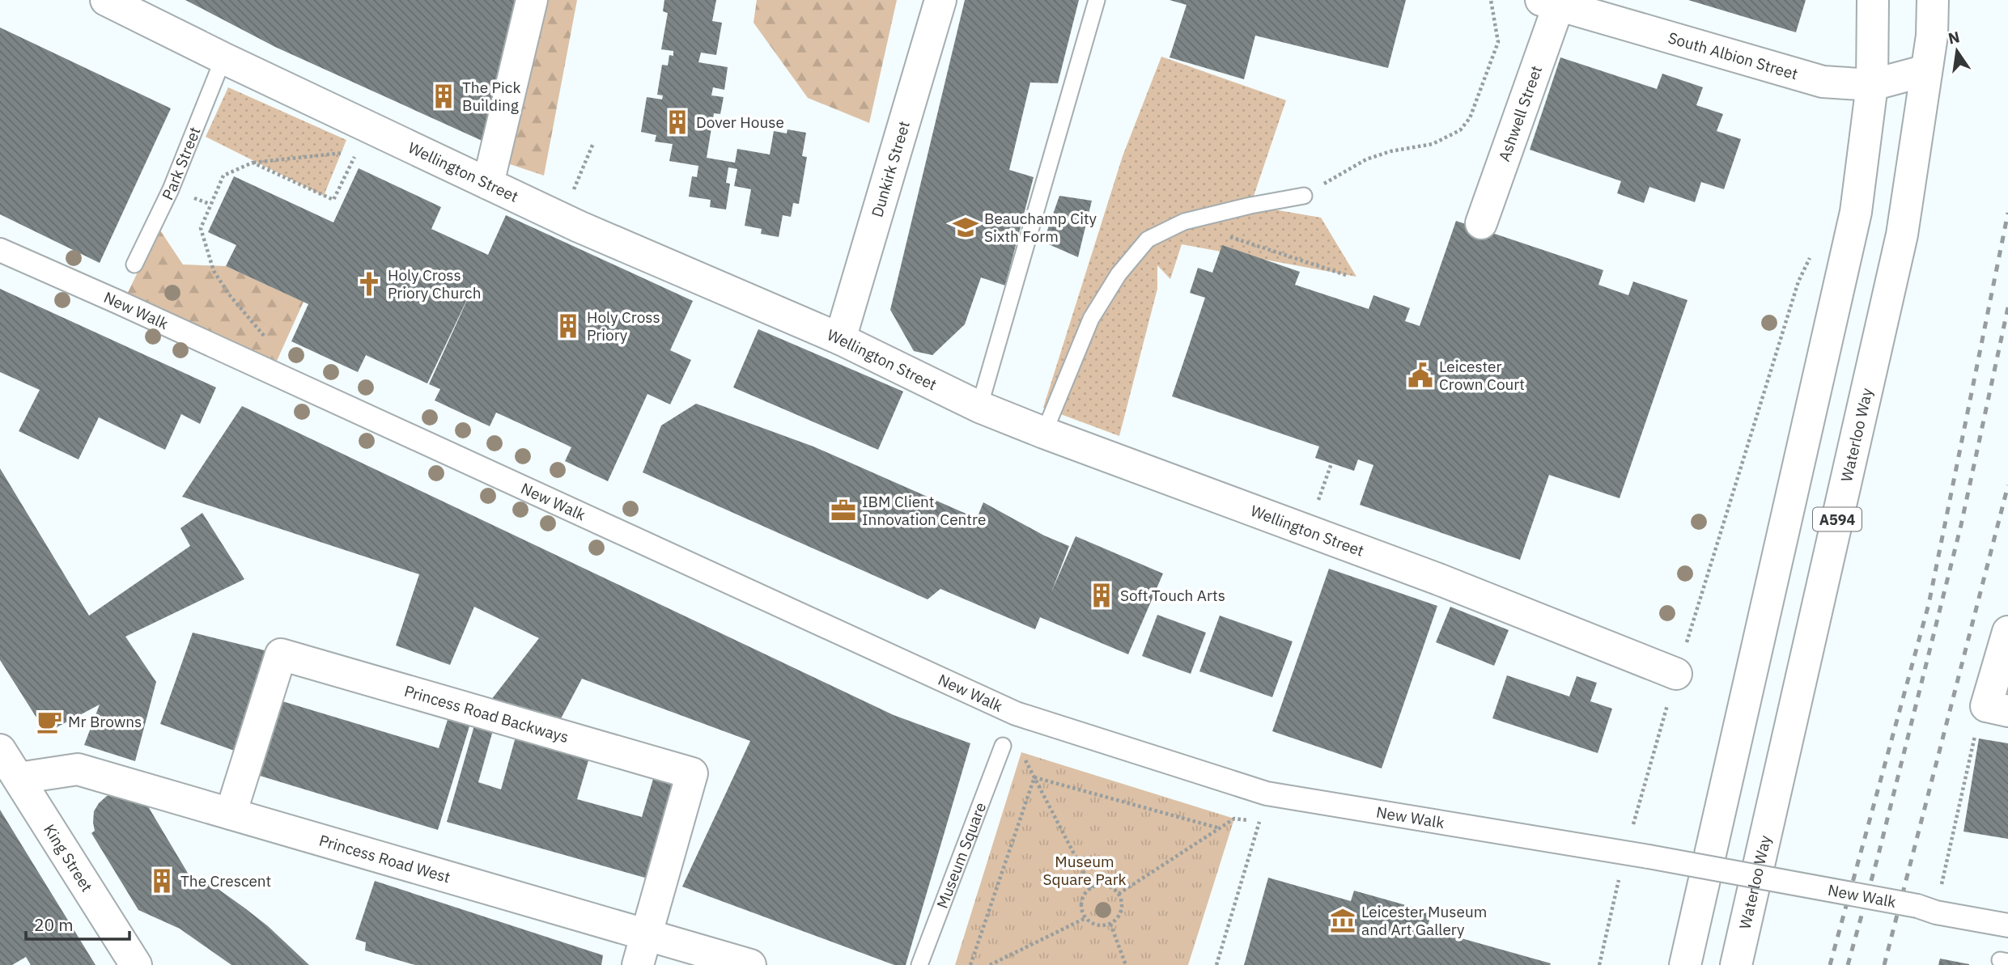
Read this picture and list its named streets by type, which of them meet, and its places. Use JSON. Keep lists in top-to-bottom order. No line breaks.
{"streets":{"street":["South Albion Street","Ashwell Street","Dunkirk Street","Wellington Street","New Walk","Waterloo Way","A594","Princess Road Backways","King Street","Princess Road West"],"lane":["Park Street","Museum Square"]},"crossings":[["South Albion Street","Ashwell Street"],["South Albion Street","Waterloo Way"],["Park Street","Wellington Street"],["Dunkirk Street","Wellington Street"],["Princess Road Backways","Princess Road West"],["King Street","Princess Road West"]],"parks":["Museum Square Park"],"places":{"building":["The Pick Building","Dover House","Holy Cross Priory","Soft Touch Arts","The Crescent"],"school or university":["Beauchamp City Sixth Form"],"church":["Holy Cross Priory Church"],"public building":["Leicester Crown Court"],"office":["IBM Client Innovation Centre"],"cafe":["Mr Browns"],"museum":["Leicester Museum and Art Gallery"]},"scale_bar":"20 m","north":"top"}
